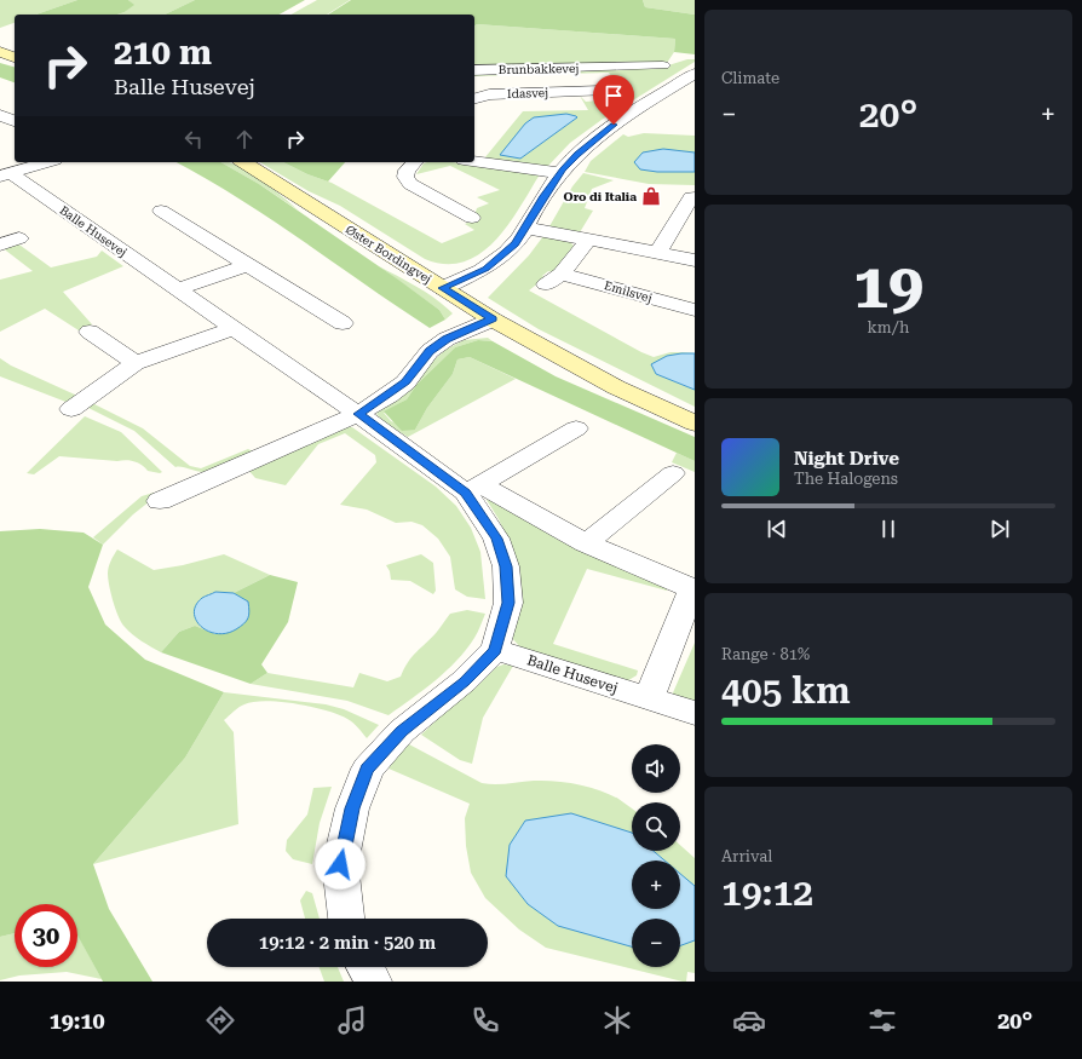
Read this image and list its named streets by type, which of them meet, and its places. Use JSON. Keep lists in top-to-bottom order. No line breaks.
{"streets":{"street":["Brunbakkevej","Idasvej","Balle Husevej","Øster Bordingvej","Emilsvej"]},"places":{"shop":["Oro di Italia"]},"page":{"tile":["Climate",["19","km/h"],["Range · 81%","405 km"],["Arrival","19:12"]],"turn":["210 m","Balle Husevej"],"heat":["−","20°","+"],"song":["Night Drive","The Halogens"],"map_buttons":["+","−"],"limit":"30","trip":"19:12 · 2 min · 520 m","tabs":["19:10","20°"]}}
